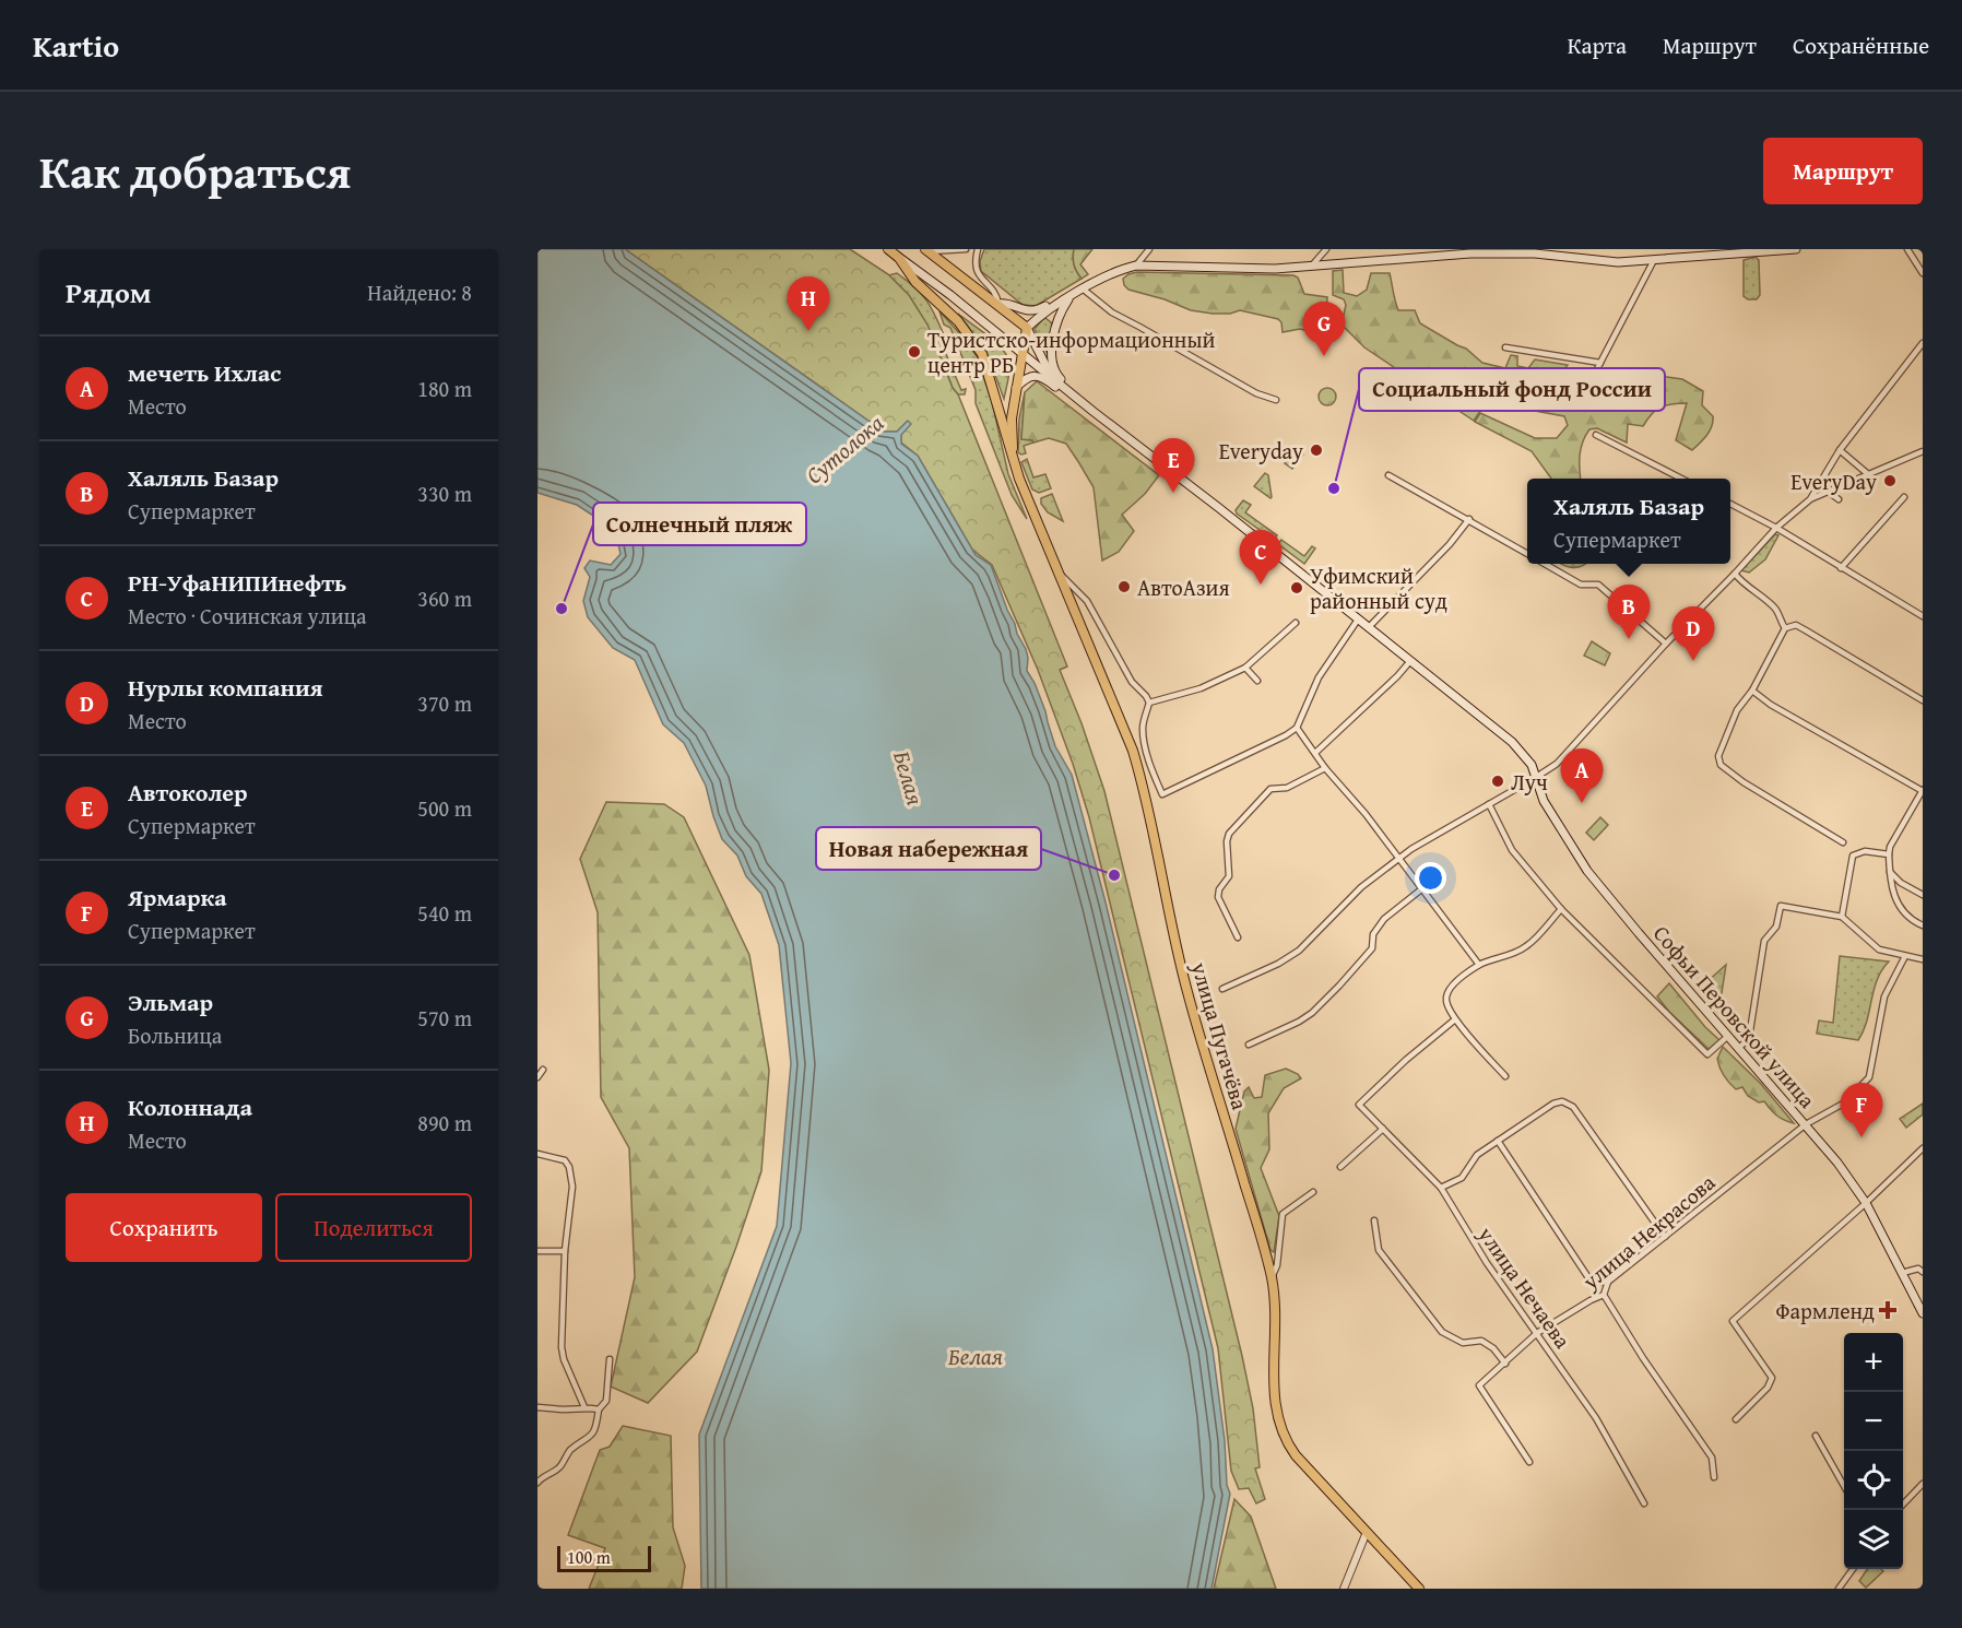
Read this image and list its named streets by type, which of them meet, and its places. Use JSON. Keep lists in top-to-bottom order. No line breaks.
{"streets":{"main road":["Софьи Перовской улица","улица Пугачёва"],"street":["улица Некрасова","улица Нечаева"]},"crossings":[["Софьи Перовской улица","улица Некрасова"],["улица Некрасова","улица Нечаева"]],"water":["Сутолока","Белая"],"places":{"other":["Туристско-информационный центр РБ","Everyday","EveryDay","Социальный фонд России","АвтоАзия","Уфимский районный суд","Солнечный пляж","Луч","Новая набережная"],"health":["Фармленд"]},"scale_bar":"100 m","page":{"header":"Kartio","nav":["Карта","Маршрут","Сохранённые"],"title":"Как добраться","buttons":["Маршрут",["Сохранить","Поделиться"]],"heading":["Рядом","Найдено: 8"],"pins":["H","G","E","C","B","D","A","F"],"list":[{"mark":"A","name":"мечеть Ихлас","note":"Место","value":"180 m"},{"mark":"B","name":"Халяль Базар","note":"Супермаркет","value":"330 m"},{"mark":"C","name":"РН-УфаНИПИнефть","note":"Место · Сочинская улица","value":"360 m"},{"mark":"D","name":"Нурлы компания","note":"Место","value":"370 m"},{"mark":"E","name":"Автоколер","note":"Супермаркет","value":"500 m"},{"mark":"F","name":"Ярмарка","note":"Супермаркет","value":"540 m"},{"mark":"G","name":"Эльмар","note":"Больница","value":"570 m"},{"mark":"H","name":"Колоннада","note":"Место","value":"890 m"}],"popup":["Халяль Базар","Супермаркет"],"map_buttons":["+","−"],"scale":"100 m"}}
